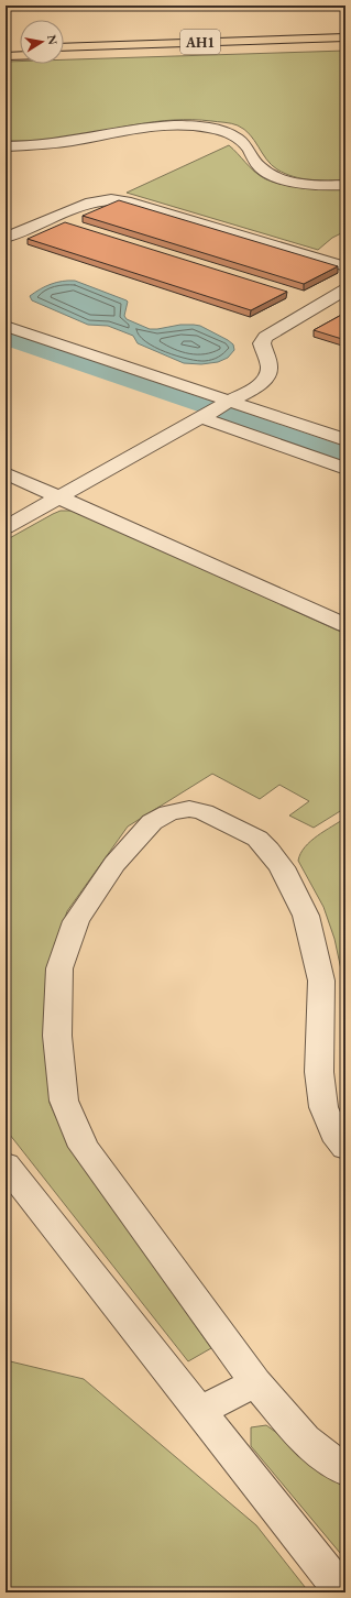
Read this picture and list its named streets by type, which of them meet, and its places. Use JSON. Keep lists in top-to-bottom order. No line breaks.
{"streets":{"highway":["AH1"]},"north":"right"}
